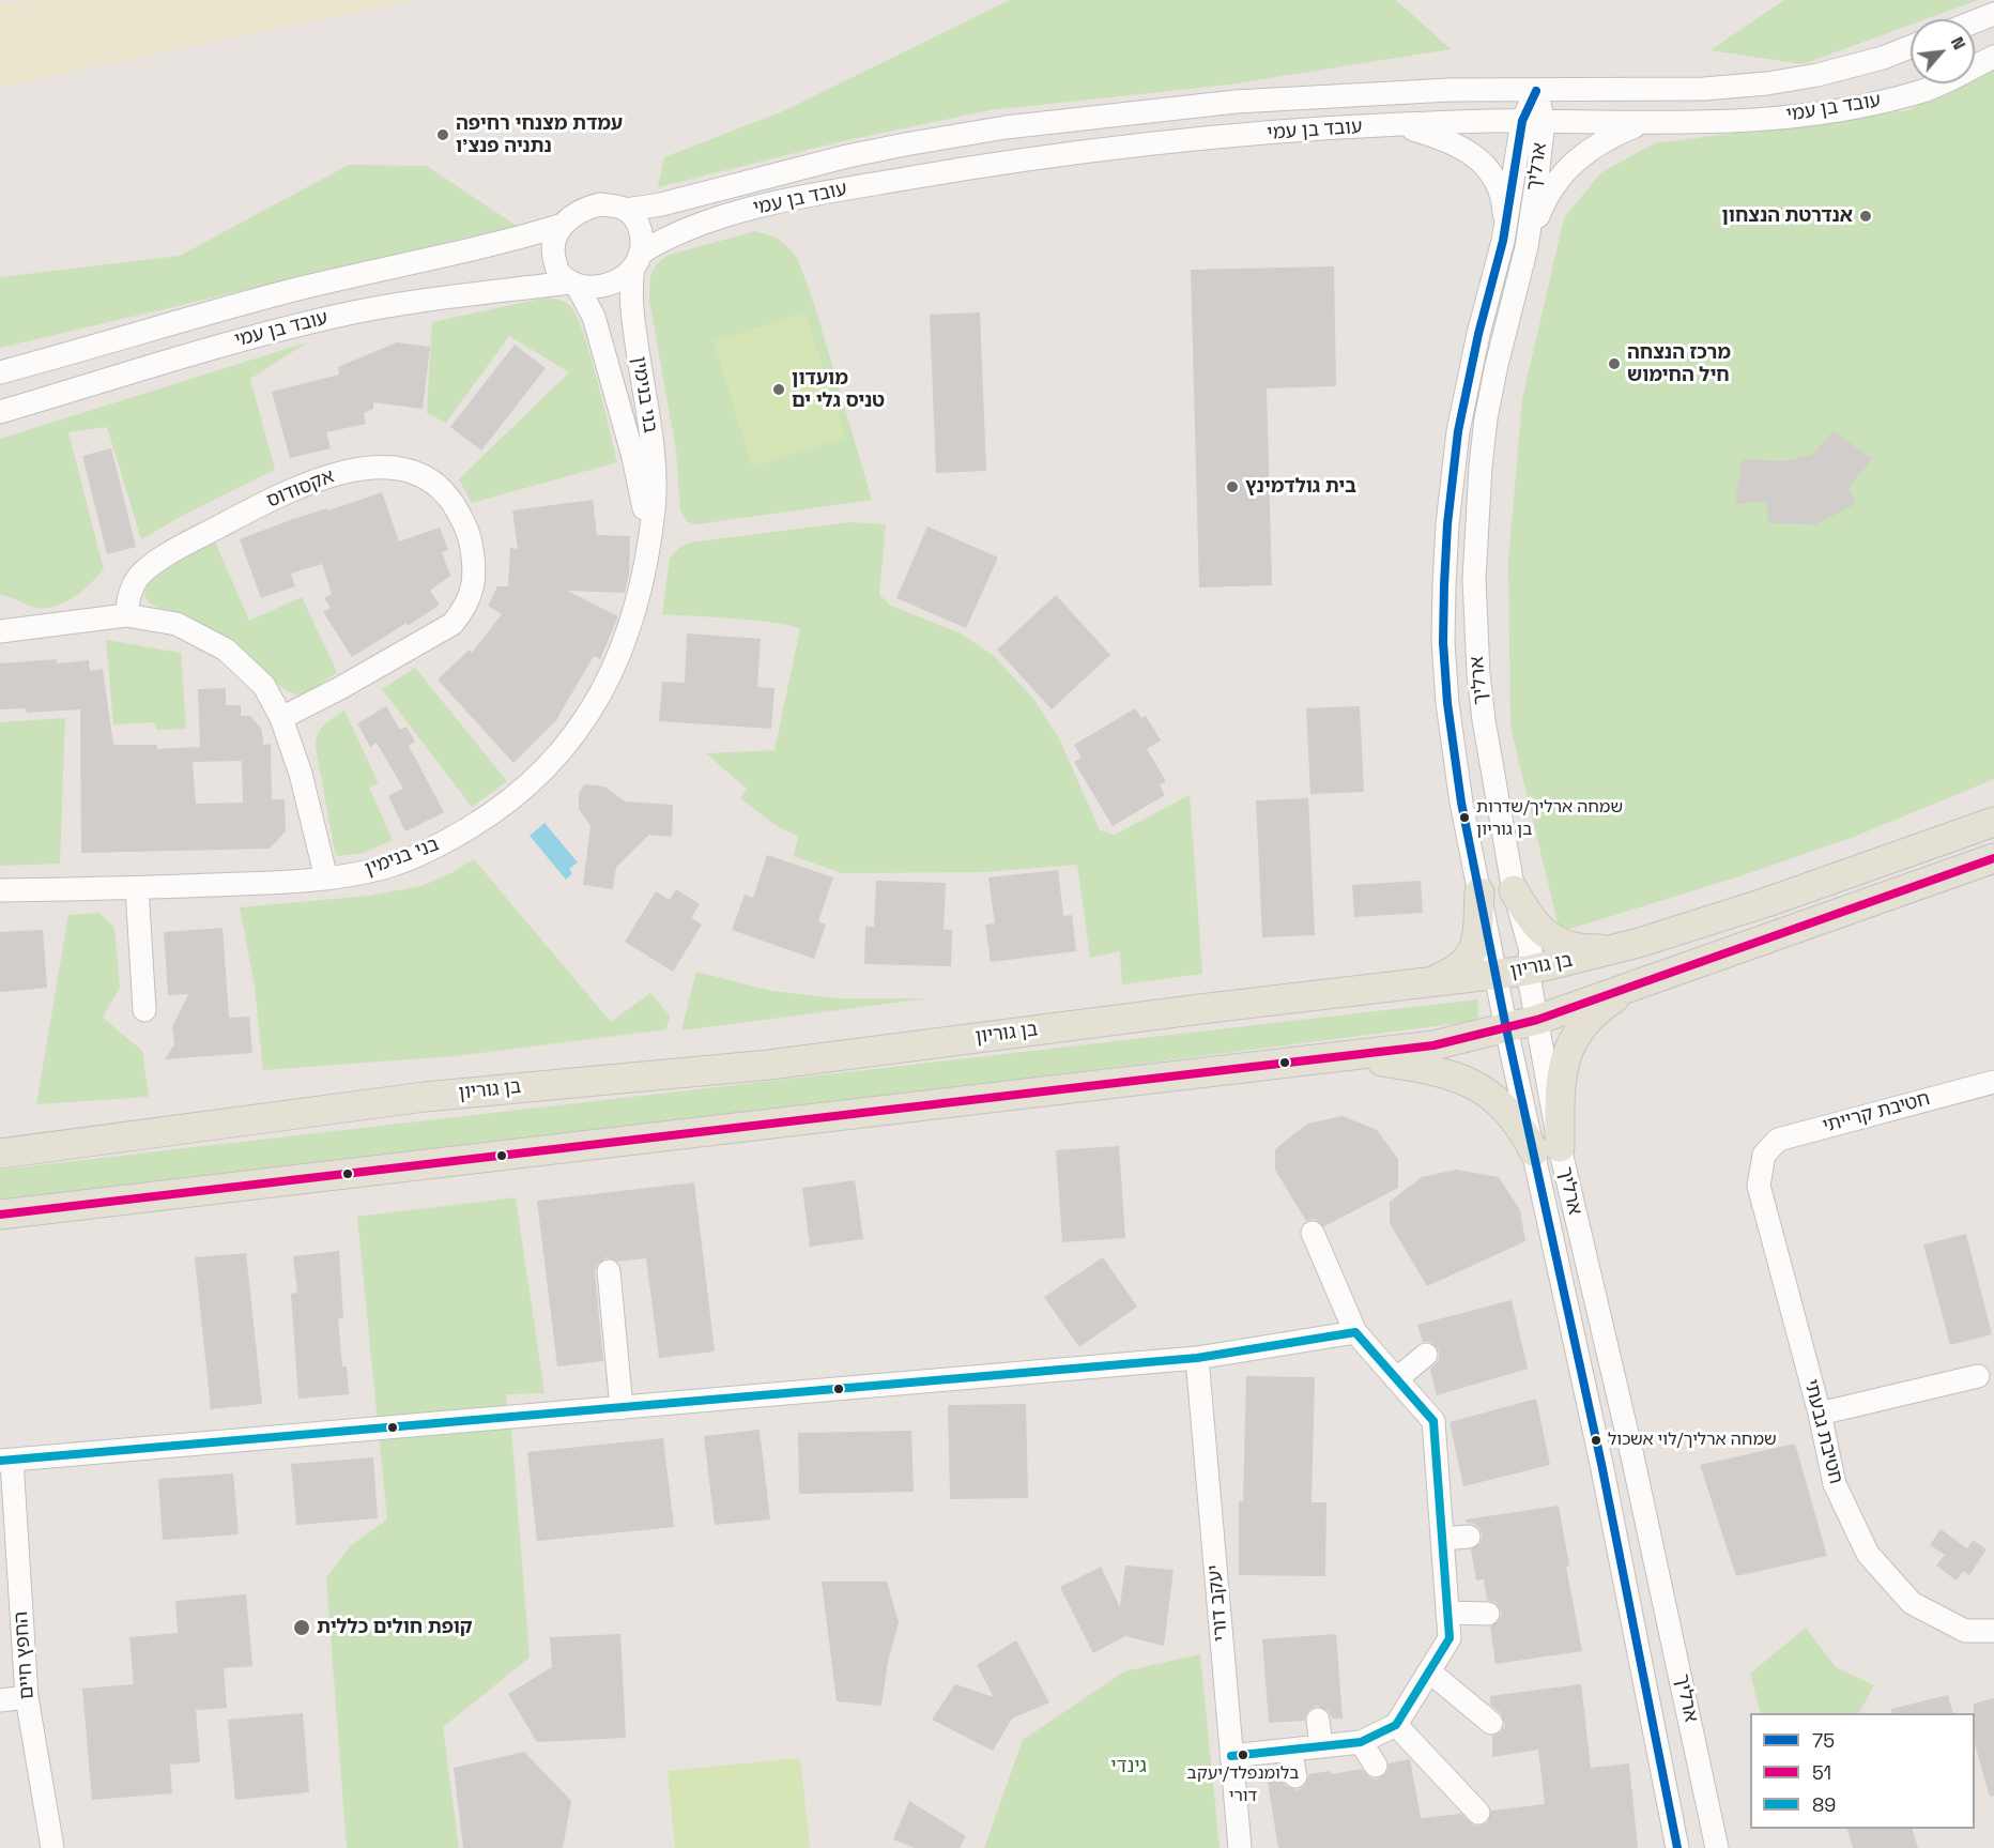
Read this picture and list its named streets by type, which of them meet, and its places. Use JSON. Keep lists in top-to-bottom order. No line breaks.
{"streets":{"main road":["בן גוריון"],"street":["עובד בן עמי","ארליך","בני בנימין","אקסודוס","חטיבת קרייתי","חטיבת גבעתי","יעקב דורי","החפץ חיים"]},"crossings":[["עובד בן עמי","ארליך"],["עובד בן עמי","בני בנימין"],["ארליך","בן גוריון"],["חטיבת קרייתי","חטיבת גבעתי"]],"parks":["גינדי"],"places":["עמדת מצנחי רחיפה נתניה פנצ'ו","אנדרטת הנצחון","מרכז הנצחה חיל החימוש","מועדון טניס גלי ים","בית גולדמינץ","שמחה ארליך/שדרות בן גוריון","שמחה ארליך/לוי אשכול","קופת חולים כללית","בלומנפלד/יעקב דורי"],"lines":["transit line 75","transit line 51","transit line 89"],"legend":["75","51","89"],"north":"top right"}
